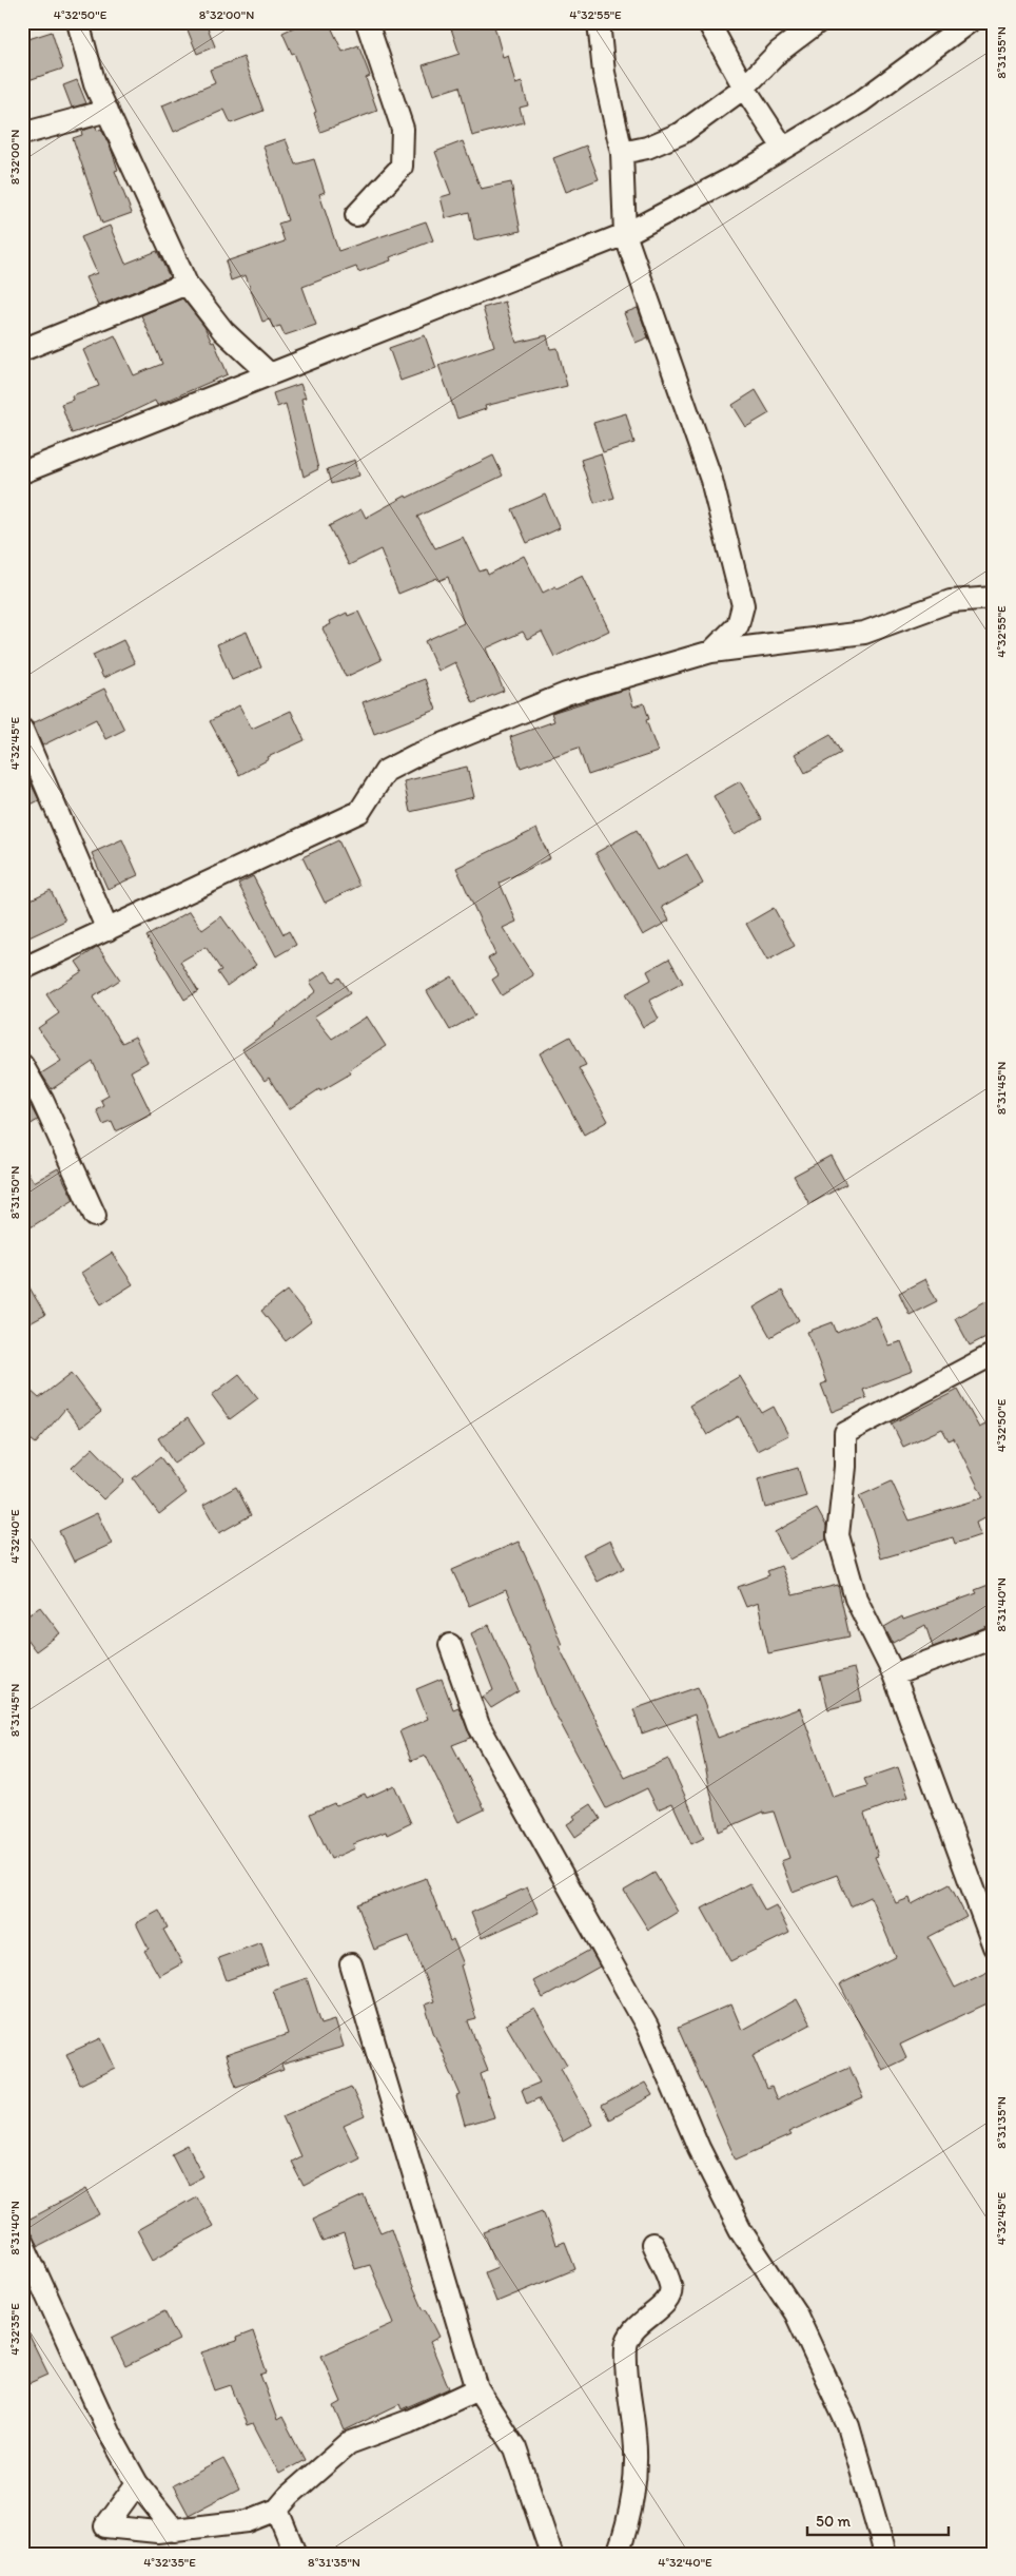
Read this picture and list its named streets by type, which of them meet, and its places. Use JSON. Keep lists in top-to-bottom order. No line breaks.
{"scale_bar":"50 m","coordinates":["4°32'50\"E","8°32'00\"N","4°32'55\"E","8°31'55\"N","4°32'45\"E","8°31'45\"N","8°31'50\"N","4°32'40\"E","8°31'40\"N","8°31'35\"N","4°32'35\"E"]}
